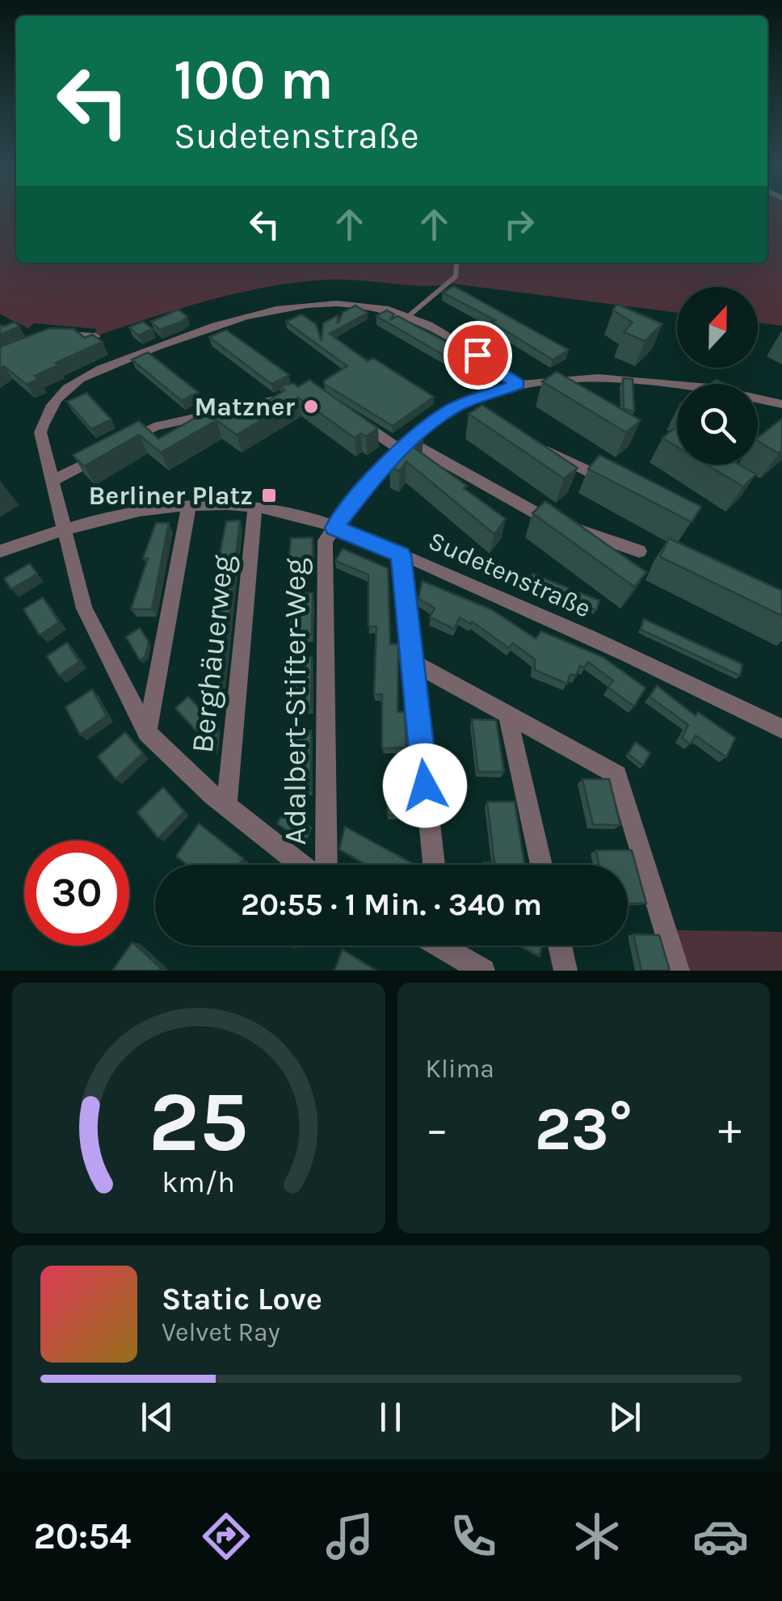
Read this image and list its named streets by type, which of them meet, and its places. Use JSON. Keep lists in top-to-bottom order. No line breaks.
{"streets":{"street":["Sudetenstraße","Berghäuerweg","Adalbert-Stifter-Weg"]},"crossings":[["Sudetenstraße","Berghäuerweg"],["Sudetenstraße","Adalbert-Stifter-Weg"]],"places":{"other":["Matzner"],"transit":["Berliner Platz"]},"north":"top","page":{"turn":["100 m","Sudetenstraße"],"limit":"30","trip":"20:55 · 1 Min. · 340 m","tile":"Klima","heat":["−","23°","+"],"song":["Static Love","Velvet Ray"],"tabs":"20:54","gauge":["25","km/h"]}}
